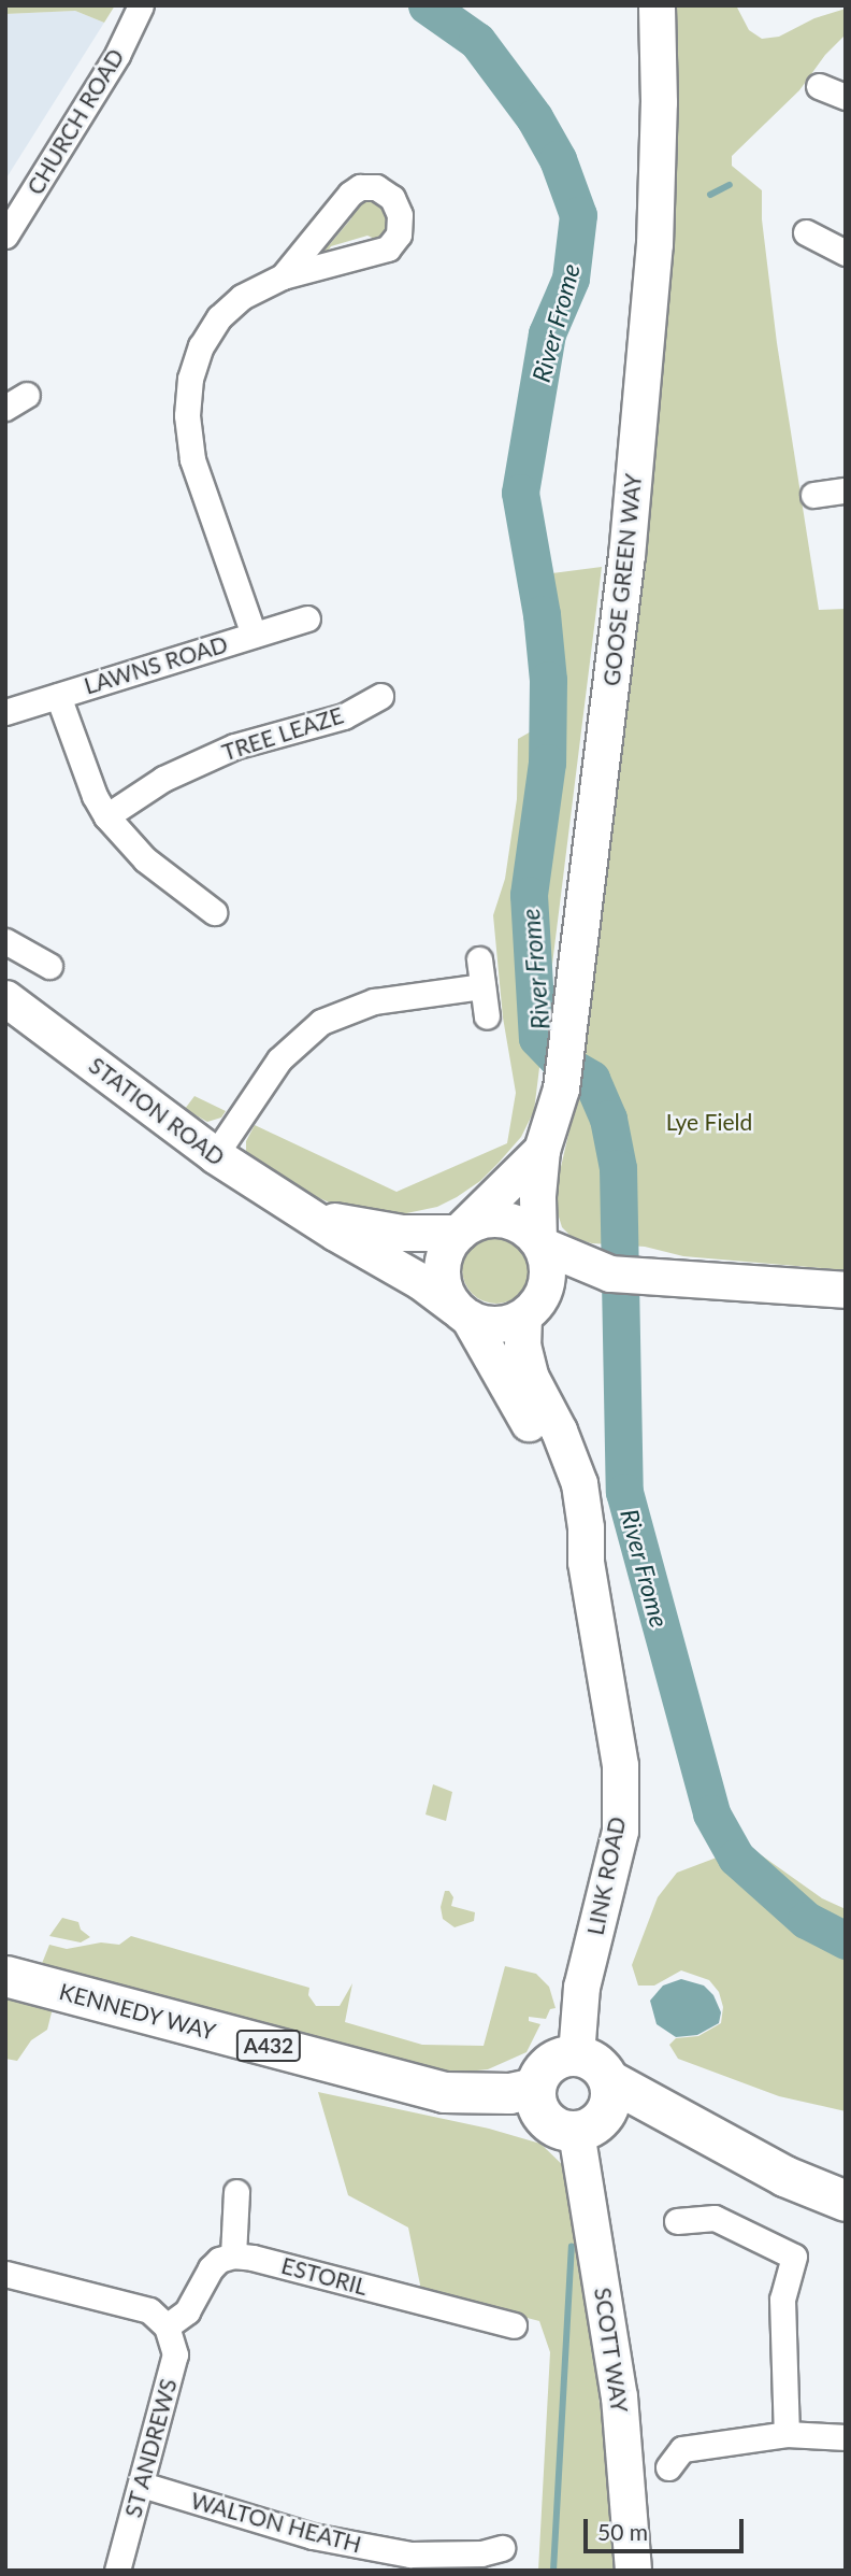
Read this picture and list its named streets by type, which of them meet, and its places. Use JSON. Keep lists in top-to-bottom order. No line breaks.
{"streets":{"main road":["GOOSE GREEN WAY","STATION ROAD","LINK ROAD","KENNEDY WAY","A432","SCOTT WAY"],"street":["CHURCH ROAD","LAWNS ROAD","TREE LEAZE","ESTORIL","ST ANDREWS","WALTON HEATH"]},"crossings":[["GOOSE GREEN WAY","STATION ROAD"],["GOOSE GREEN WAY","LINK ROAD"],["STATION ROAD","LINK ROAD"],["LINK ROAD","KENNEDY WAY"],["LINK ROAD","SCOTT WAY"],["KENNEDY WAY","SCOTT WAY"],["ST ANDREWS","WALTON HEATH"]],"water":["River Frome"],"parks":["Lye Field"],"scale_bar":"50 m"}
